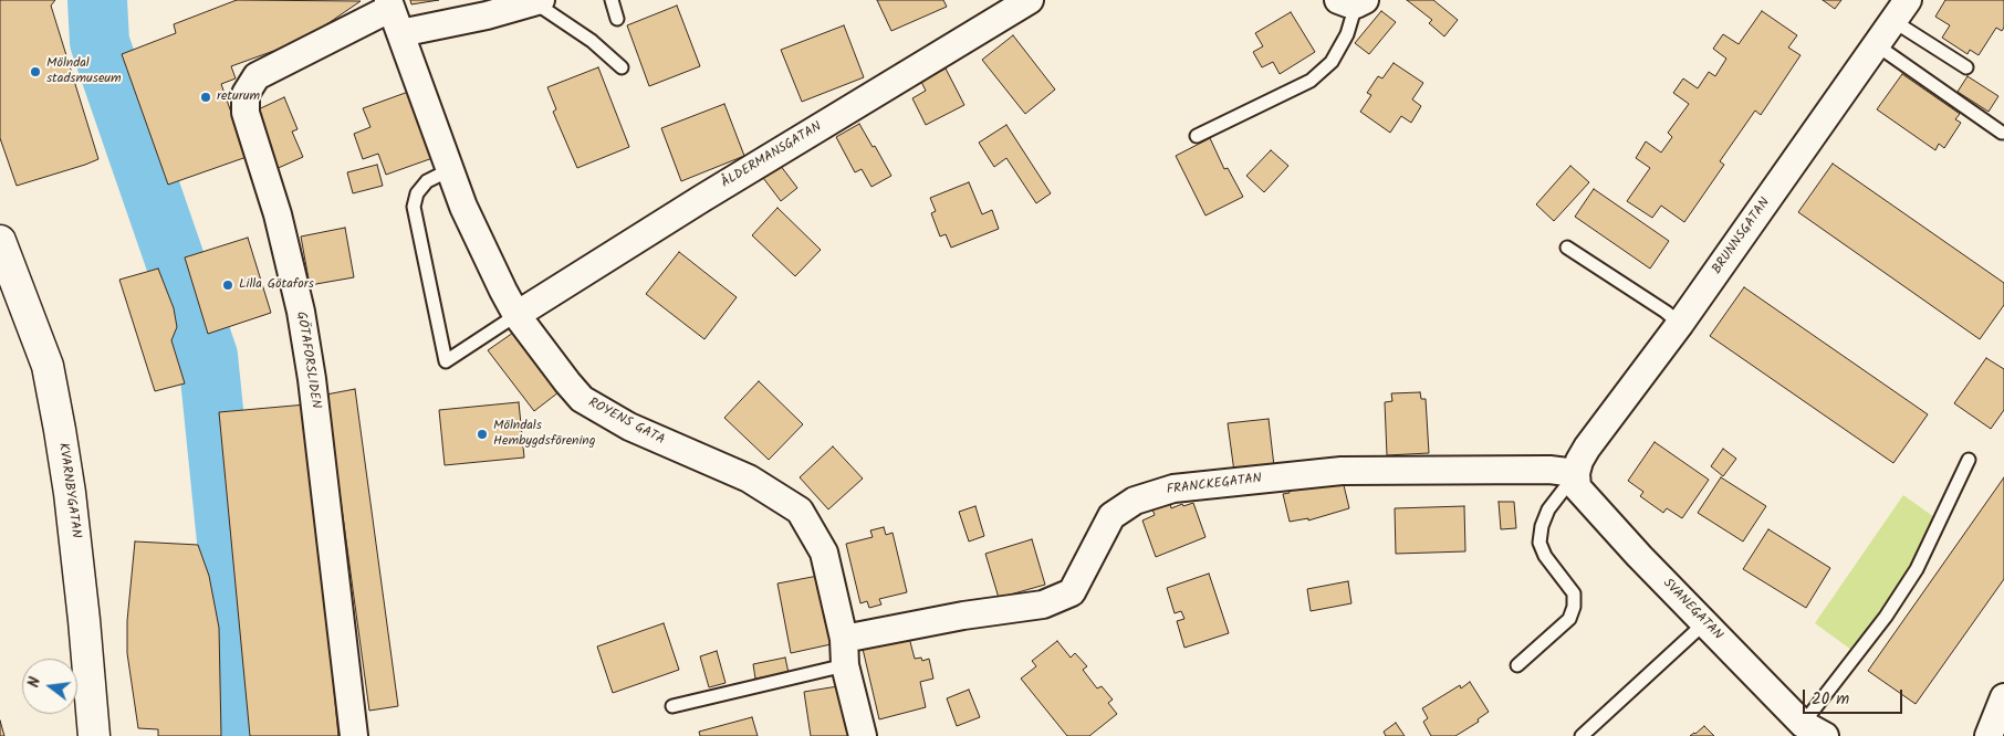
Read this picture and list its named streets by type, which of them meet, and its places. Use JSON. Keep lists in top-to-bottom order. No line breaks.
{"streets":{"street":["ÅLDERMANSGATAN","BRUNNSGATAN","GÖTAFORSLIDEN","ROYENS GATA","FRANCKEGATAN","KVARNBYGATAN","SVANEGATAN"]},"crossings":[["ÅLDERMANSGATAN","ROYENS GATA"],["BRUNNSGATAN","FRANCKEGATAN"],["BRUNNSGATAN","SVANEGATAN"],["GÖTAFORSLIDEN","ROYENS GATA"],["ROYENS GATA","FRANCKEGATAN"],["FRANCKEGATAN","SVANEGATAN"]],"places":["Mölndal stadsmuseum","returum","Lilla Götafors","Mölndals Hembygdsförening"],"scale_bar":"20 m","north":"left"}
